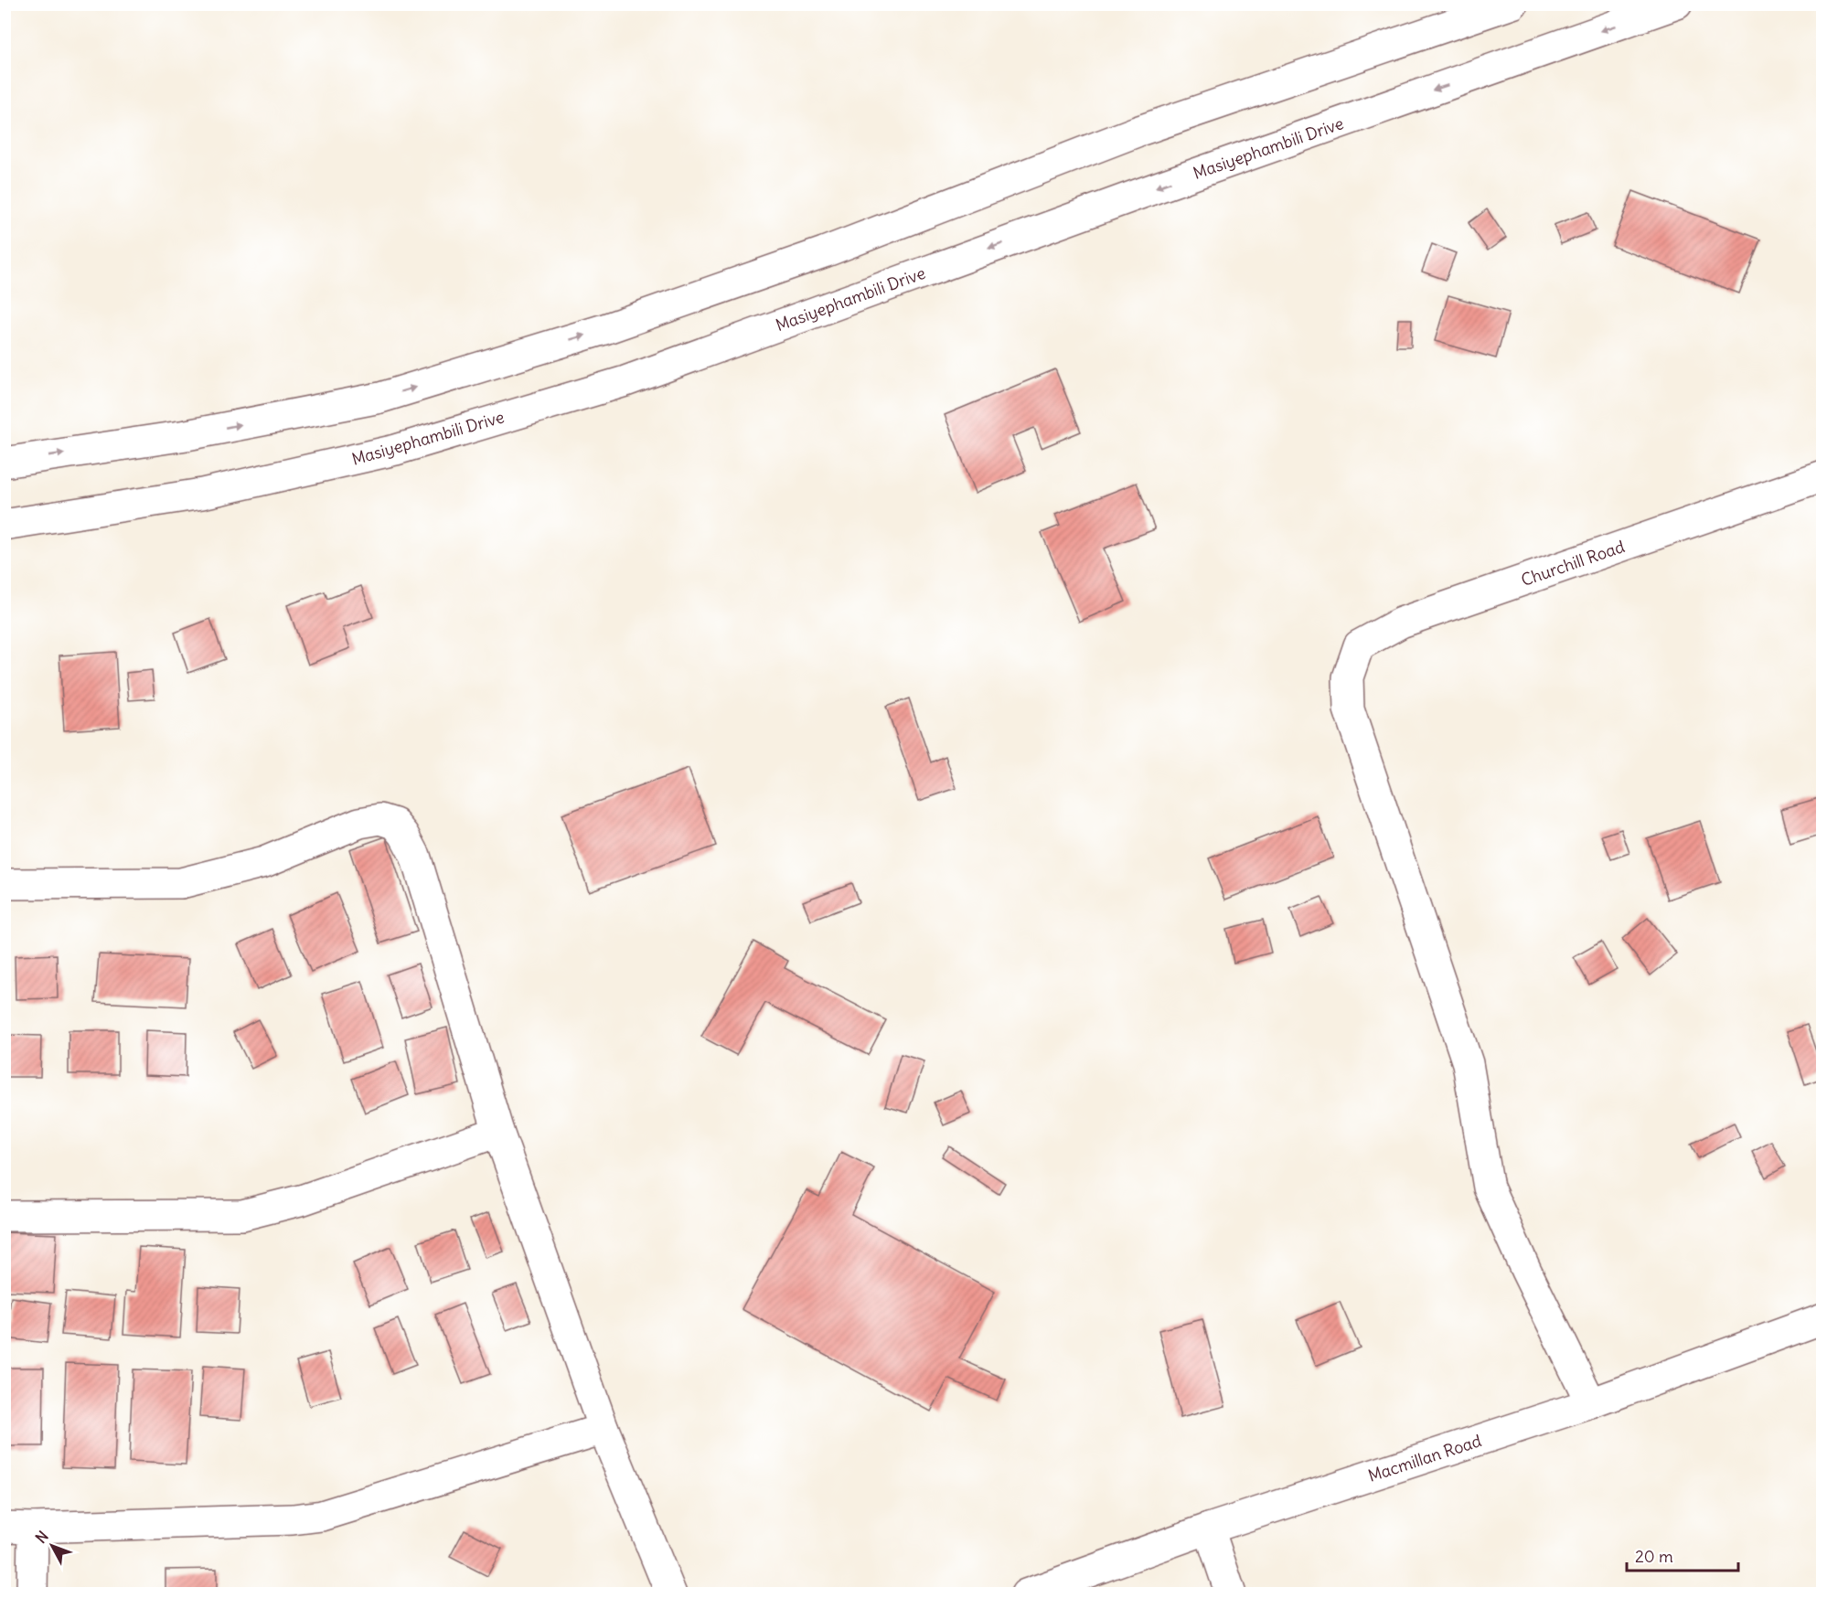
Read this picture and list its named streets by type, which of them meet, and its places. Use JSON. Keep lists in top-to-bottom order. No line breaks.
{"streets":{"street":["Masiyephambili Drive","Churchill Road","Macmillan Road"]},"crossings":[["Churchill Road","Macmillan Road"]],"scale_bar":"20 m","north":"top left"}
